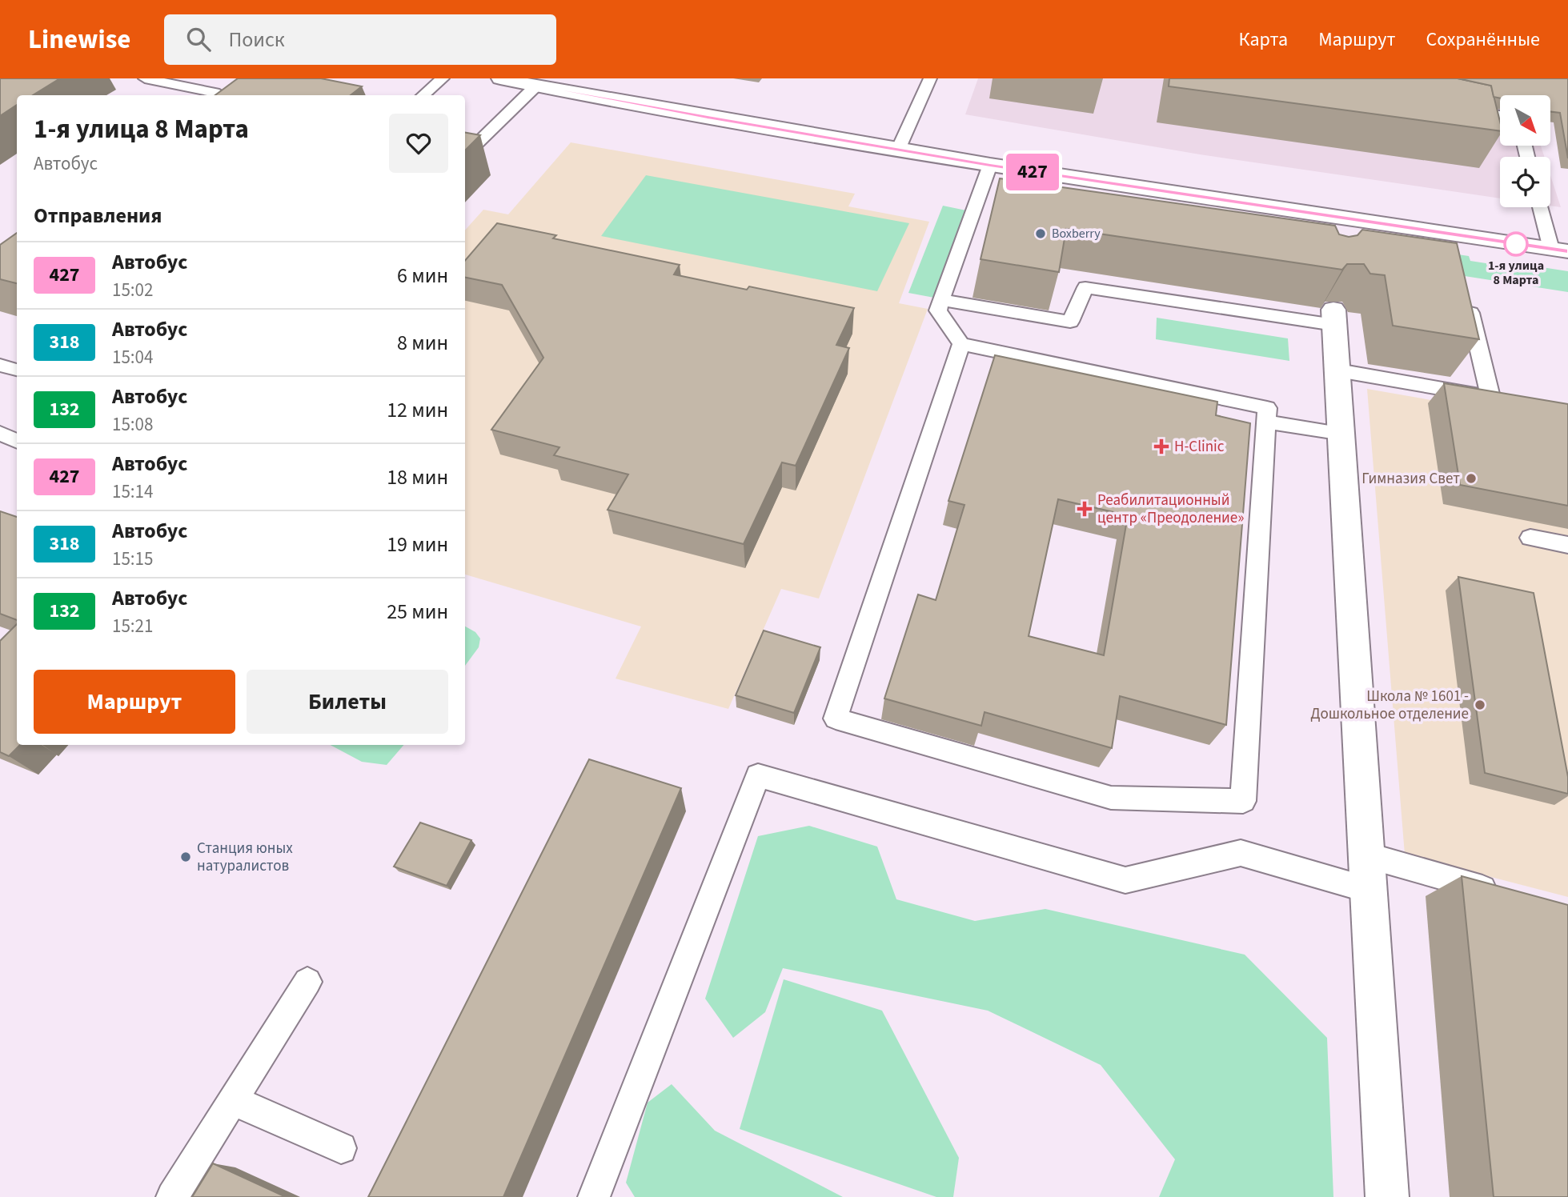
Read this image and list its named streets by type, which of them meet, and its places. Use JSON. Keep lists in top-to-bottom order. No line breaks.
{"places":{"other":["Boxberry","1-я улица 8 Марта","Гимназия Свет","Школа № 1601 - Дошкольное отделение","Станция юных натуралистов"],"health":["H-Clinic","Реабилитационный центр «Преодоление»"]},"lines":["bus line 427"],"north":"bottom right","page":{"header":"Linewise","search":"Поиск","nav":["Карта","Маршрут","Сохранённые"],"on_map":"427","heading":[["1-я улица 8 Марта","Автобус"],"Отправления"],"list":[{"mark":"427","name":"Автобус","note":"15:02","value":"6 мин"},{"mark":"318","name":"Автобус","note":"15:04","value":"8 мин"},{"mark":"132","name":"Автобус","note":"15:08","value":"12 мин"},{"mark":"427","name":"Автобус","note":"15:14","value":"18 мин"},{"mark":"318","name":"Автобус","note":"15:15","value":"19 мин"},{"mark":"132","name":"Автобус","note":"15:21","value":"25 мин"}],"buttons":["Маршрут","Билеты"]}}
